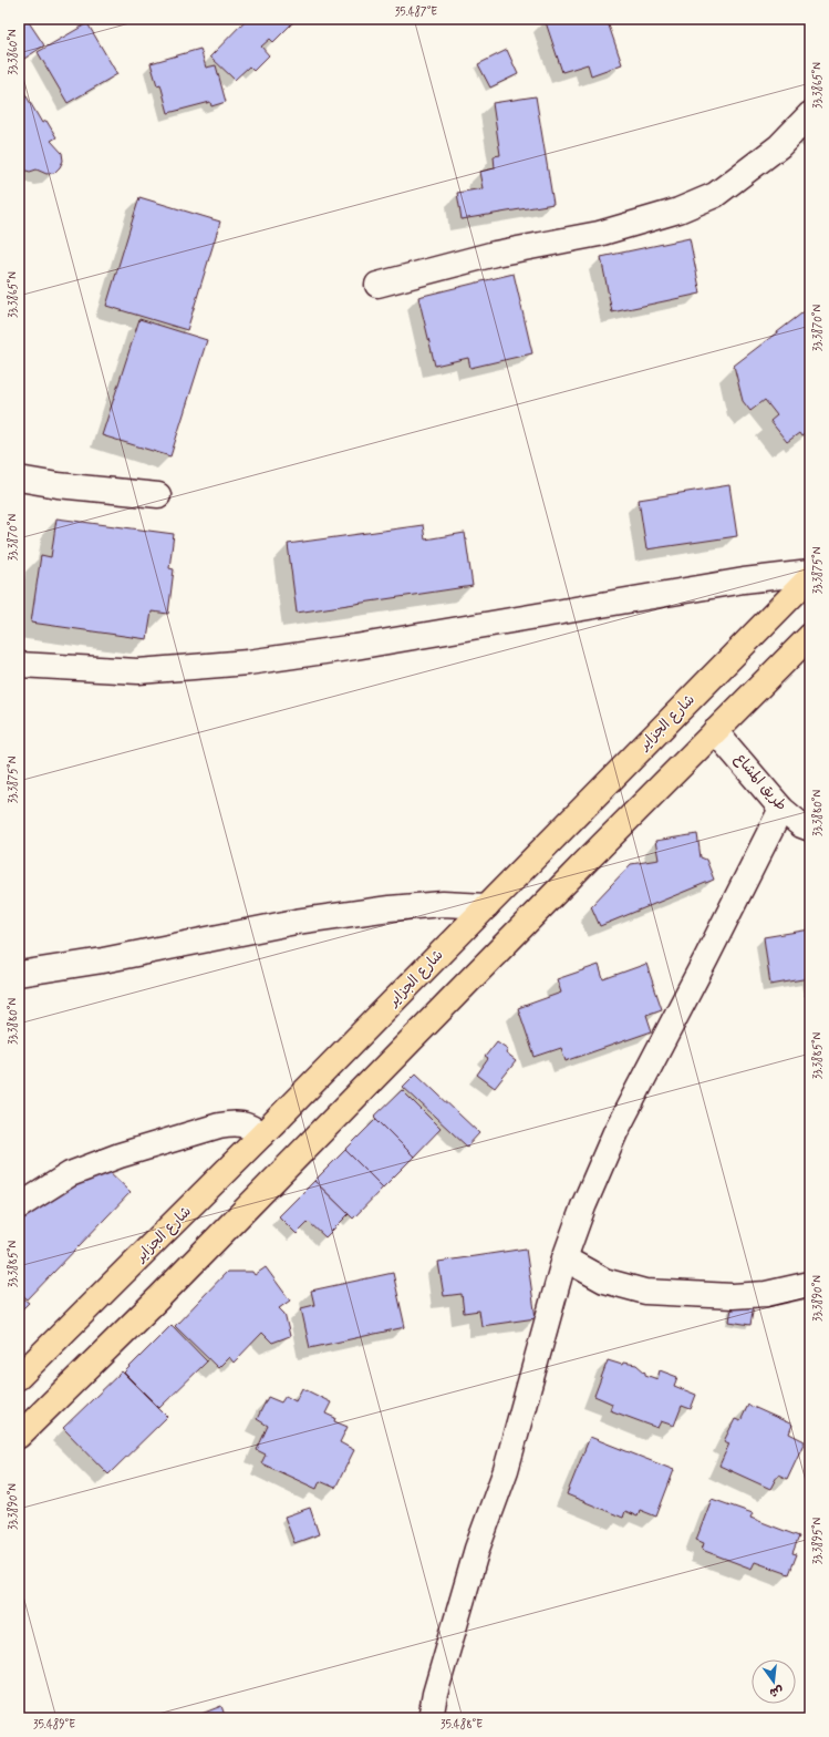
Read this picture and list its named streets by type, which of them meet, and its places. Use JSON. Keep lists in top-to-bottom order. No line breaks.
{"streets":{"main road":["شارع الجزاير"],"street":["طريق المشاع"]},"north":"bottom","coordinates":["35.487°E","33.3860°N","33.3865°N","33.3870°N","33.3875°N","33.3880°N","33.3885°N","33.3890°N","33.3895°N","35.489°E","35.488°E"]}
